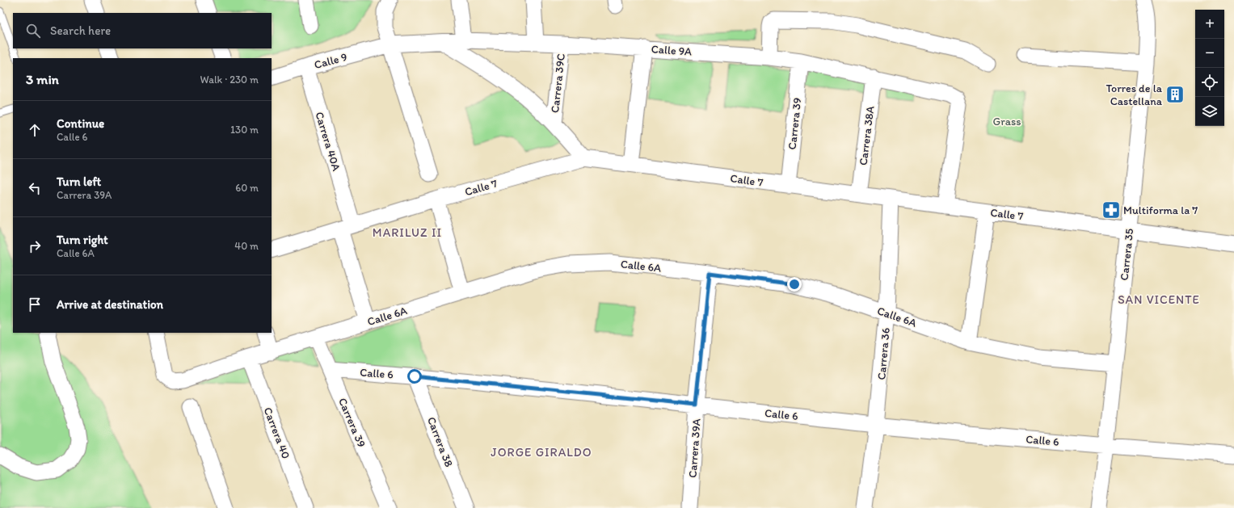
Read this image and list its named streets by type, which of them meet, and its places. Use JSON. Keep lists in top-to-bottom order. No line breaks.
{"streets":{"street":["Calle 9A","Calle 9","Carrera 39C","Carrera 39","Carrera 38A","Carrera 40A","Calle 7","Carrera 35","Calle 6A","Carrera 36","Calle 6","Carrera 40","Carrera 38","Carrera 39A"]},"crossings":[["Calle 9A","Calle 9"],["Calle 9A","Carrera 39C"],["Calle 9A","Carrera 39"],["Calle 9A","Carrera 38A"],["Calle 9A","Calle 7"],["Calle 9","Carrera 40A"],["Carrera 39","Calle 7"],["Carrera 39","Calle 6A"],["Carrera 39","Calle 6"],["Carrera 38A","Calle 7"],["Carrera 40A","Calle 7"],["Carrera 40A","Calle 6A"],["Calle 7","Carrera 35"],["Calle 7","Carrera 36"],["Carrera 35","Calle 6A"],["Carrera 35","Calle 6"],["Calle 6A","Carrera 36"],["Calle 6A","Carrera 40"],["Calle 6A","Carrera 39A"],["Carrera 36","Calle 6"],["Calle 6","Carrera 38"],["Calle 6","Carrera 39A"]],"districts":["MARILUZ II","SAN VICENTE","JORGE GIRALDO"],"parks":["Grass"],"places":{"building":["Torres de la Castellana"],"pharmacy":["Multiforma la 7"]},"page":{"map_buttons":["+","−"],"search":"Search here","heading":["3 min","Walk · 230 m"],"list":[["Continue","Calle 6","130 m"],["Turn left","Carrera 39A","60 m"],["Turn right","Calle 6A","40 m"],"Arrive at destination"]}}
